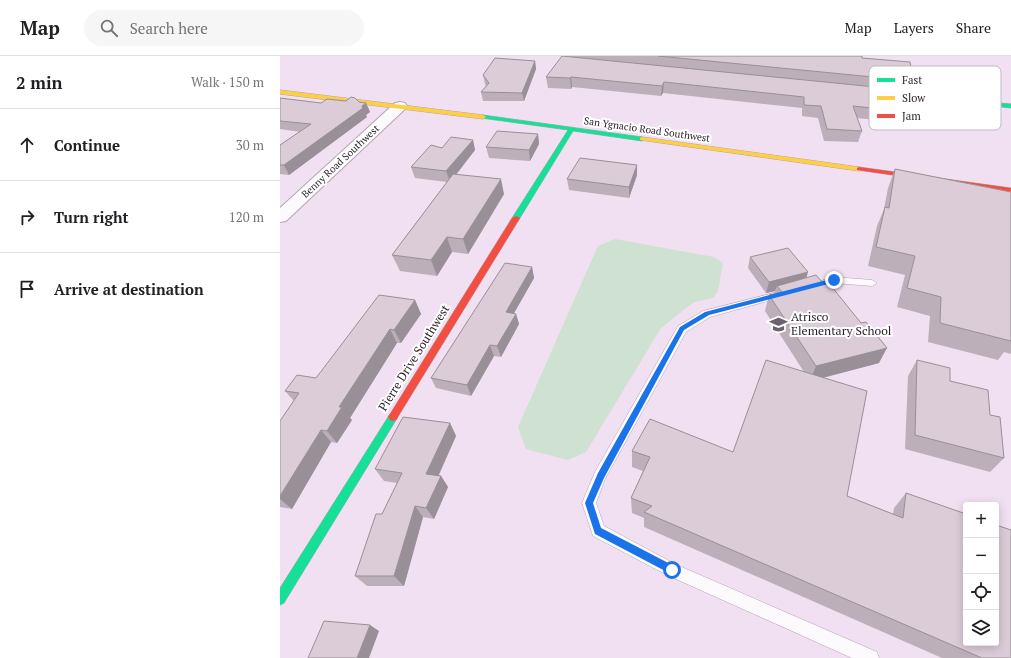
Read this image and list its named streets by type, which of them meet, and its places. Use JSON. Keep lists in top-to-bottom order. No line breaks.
{"streets":{"street":["San Ygnacio Road Southwest","Benny Road Southwest","Pierre Drive Southwest"]},"crossings":[["San Ygnacio Road Southwest","Benny Road Southwest"],["San Ygnacio Road Southwest","Pierre Drive Southwest"]],"places":{"school or university":["Atrisco Elementary School"]},"legend":["Fast","Slow","Jam"],"page":{"header":"Map","search":"Search here","nav":["Map","Layers","Share"],"heading":["2 min","Walk · 150 m"],"list":[["Continue","30 m"],["Turn right","120 m"],"Arrive at destination"],"map_buttons":["+","−"]}}
